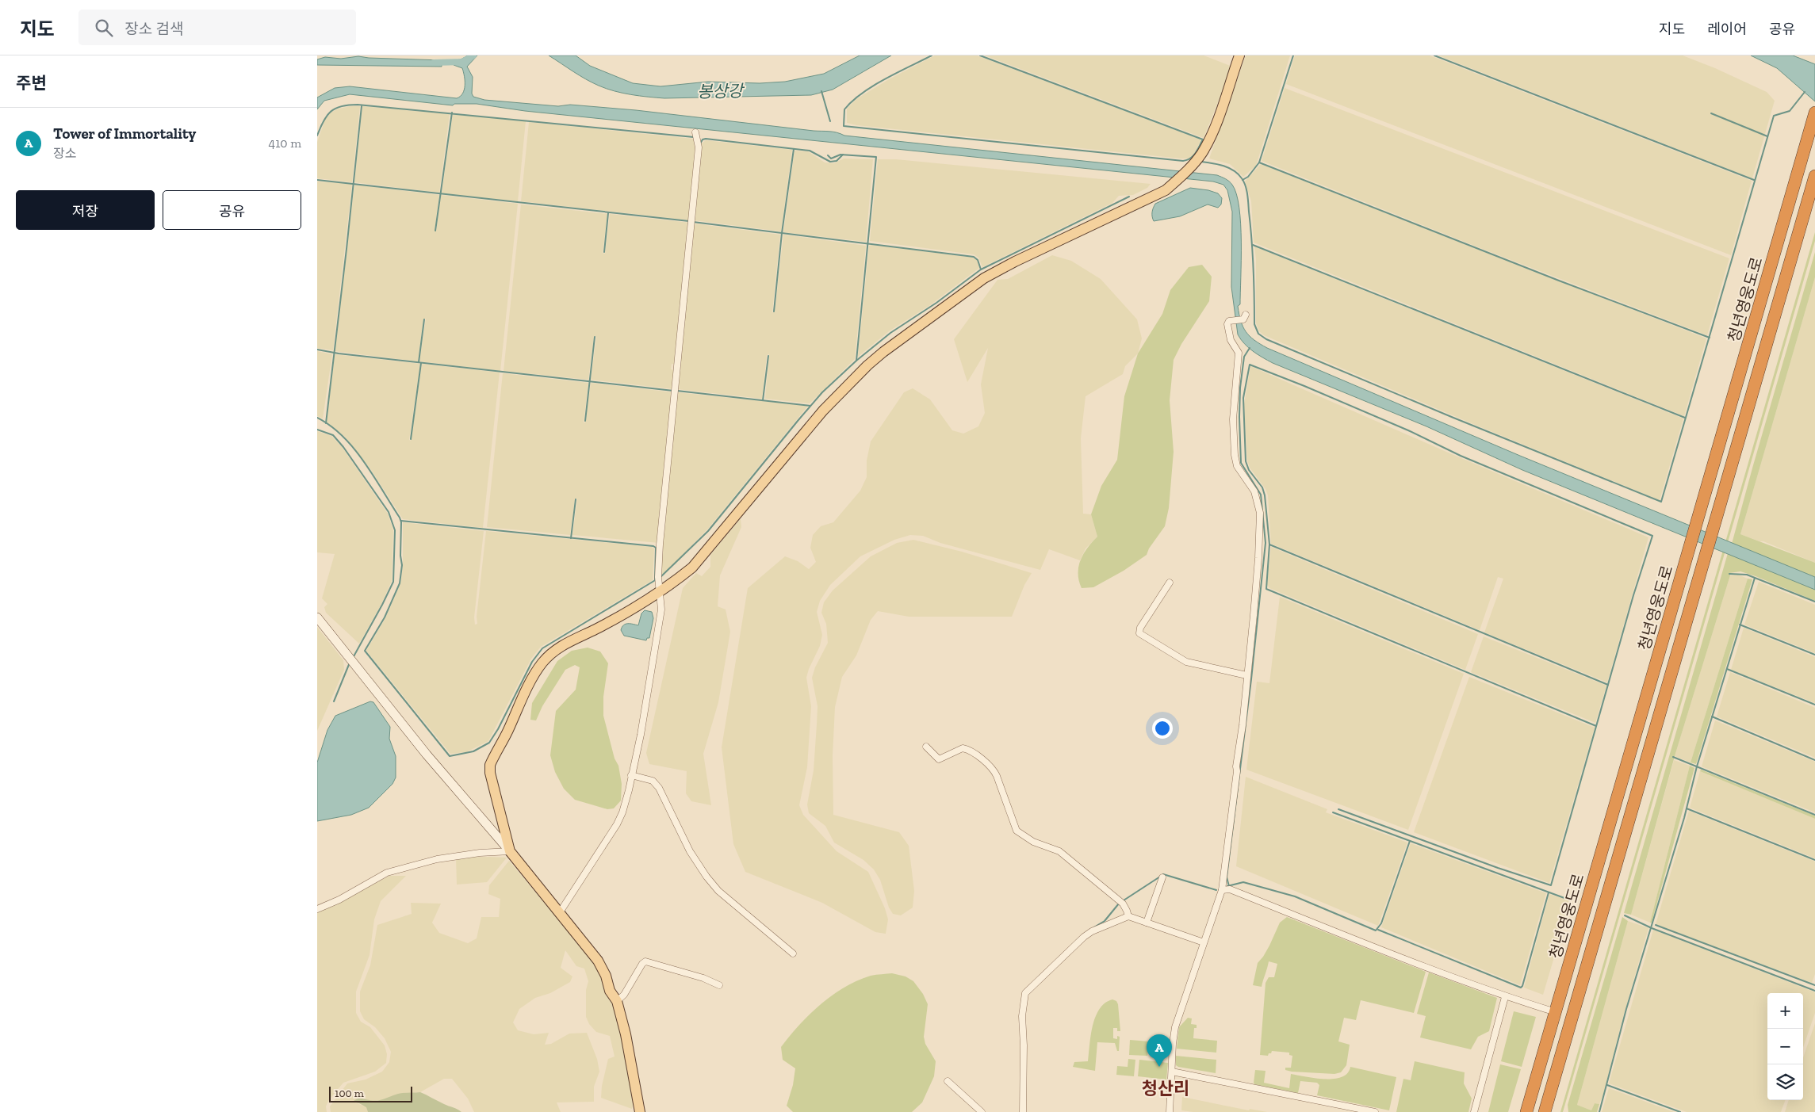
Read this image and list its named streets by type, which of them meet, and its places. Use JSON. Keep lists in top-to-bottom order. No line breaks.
{"streets":{"highway":["청년영웅도로"]},"districts":["청산리"],"water":["봉상강"],"scale_bar":"100 m","page":{"header":"지도","search":"장소 검색","nav":["지도","레이어","공유"],"heading":"주변","list":[{"mark":"A","name":"Tower of Immortality","note":"장소","value":"410 m"}],"buttons":["저장","공유"],"map_buttons":["+","−"],"pins":"A","scale":"100 m"}}
